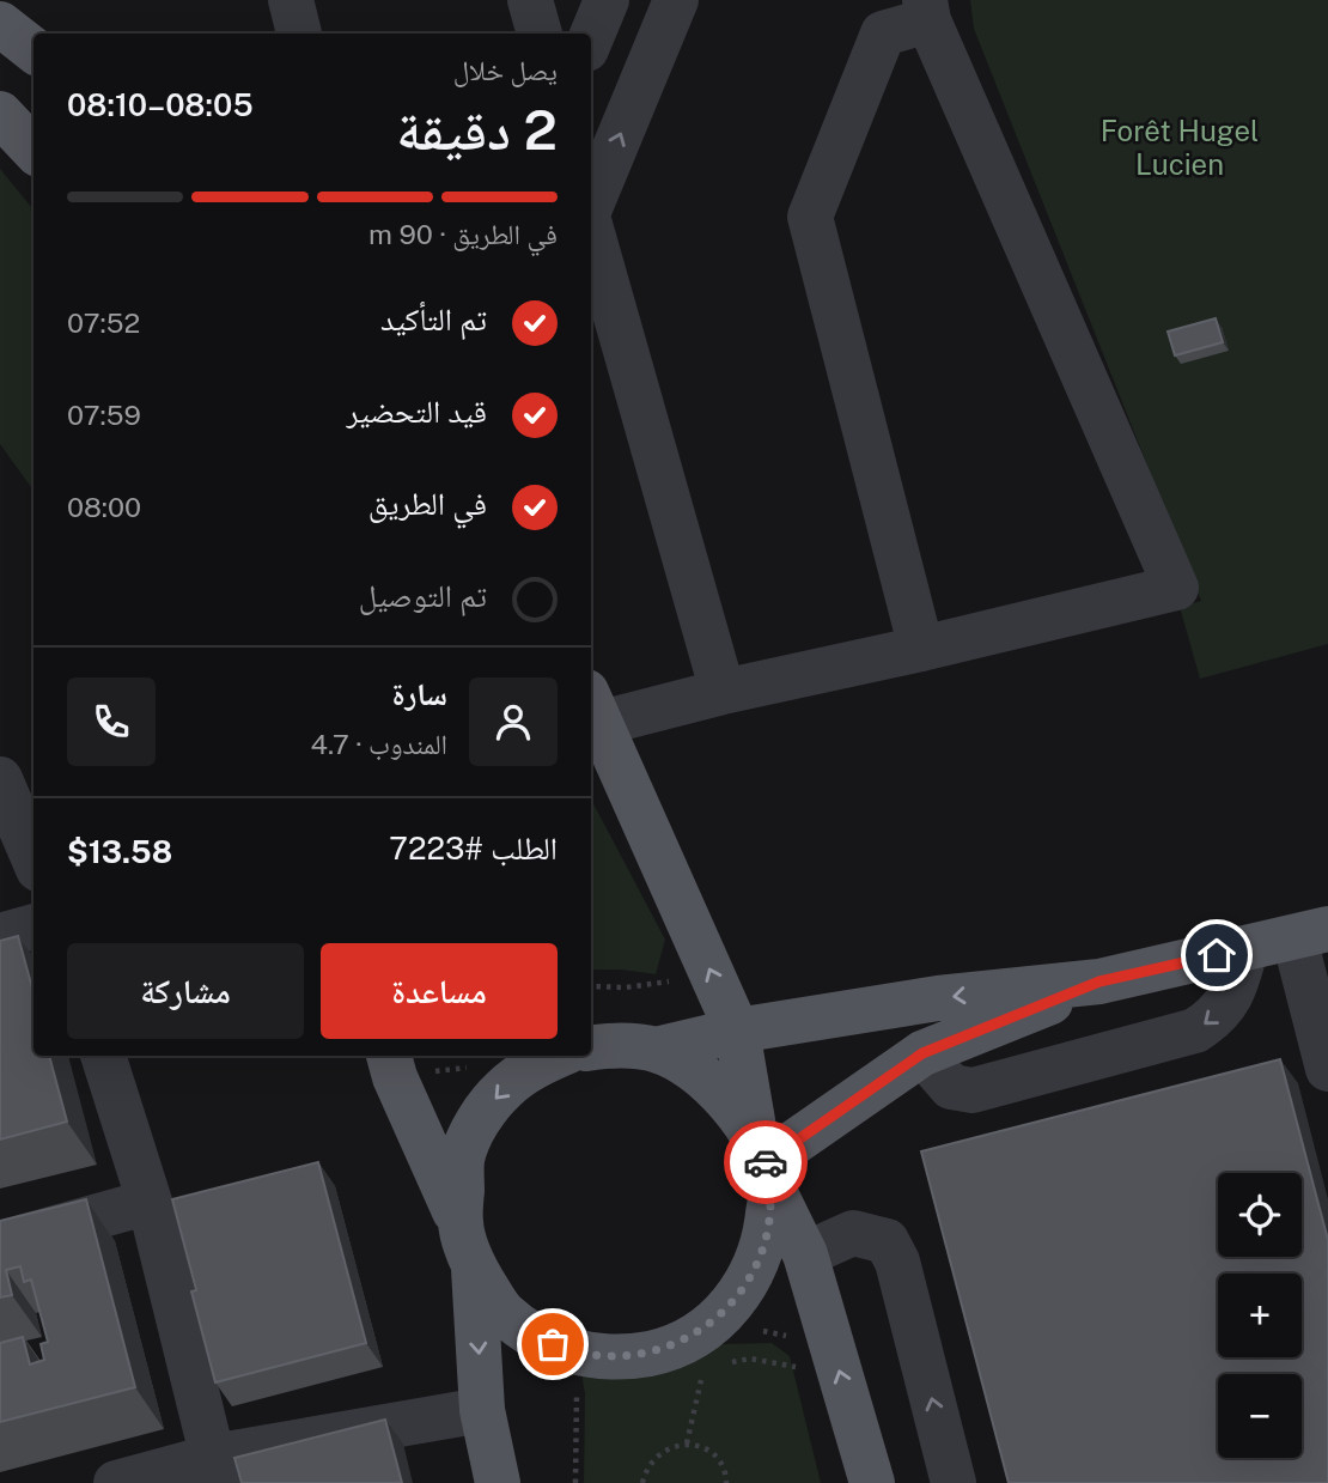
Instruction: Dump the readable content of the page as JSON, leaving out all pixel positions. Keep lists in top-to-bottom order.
{
  "parks": ["Forêt Hugel Lucien"],
  "page": {
    "heading": ["2 دقيقة", "يصل خلال", "08:05–08:10"],
    "panel": [
      "سارة",
      "المندوب · 4.7",
      "الطلب #7223",
      "$13.58"
    ],
    "bar": "في الطريق · 90 m",
    "list": [
      ["تم التأكيد", "07:52"],
      ["قيد التحضير", "07:59"],
      ["في الطريق", "08:00"],
      "تم التوصيل"
    ],
    "buttons": ["مساعدة", "مشاركة"],
    "map_buttons": ["+", "−"]
  }
}
